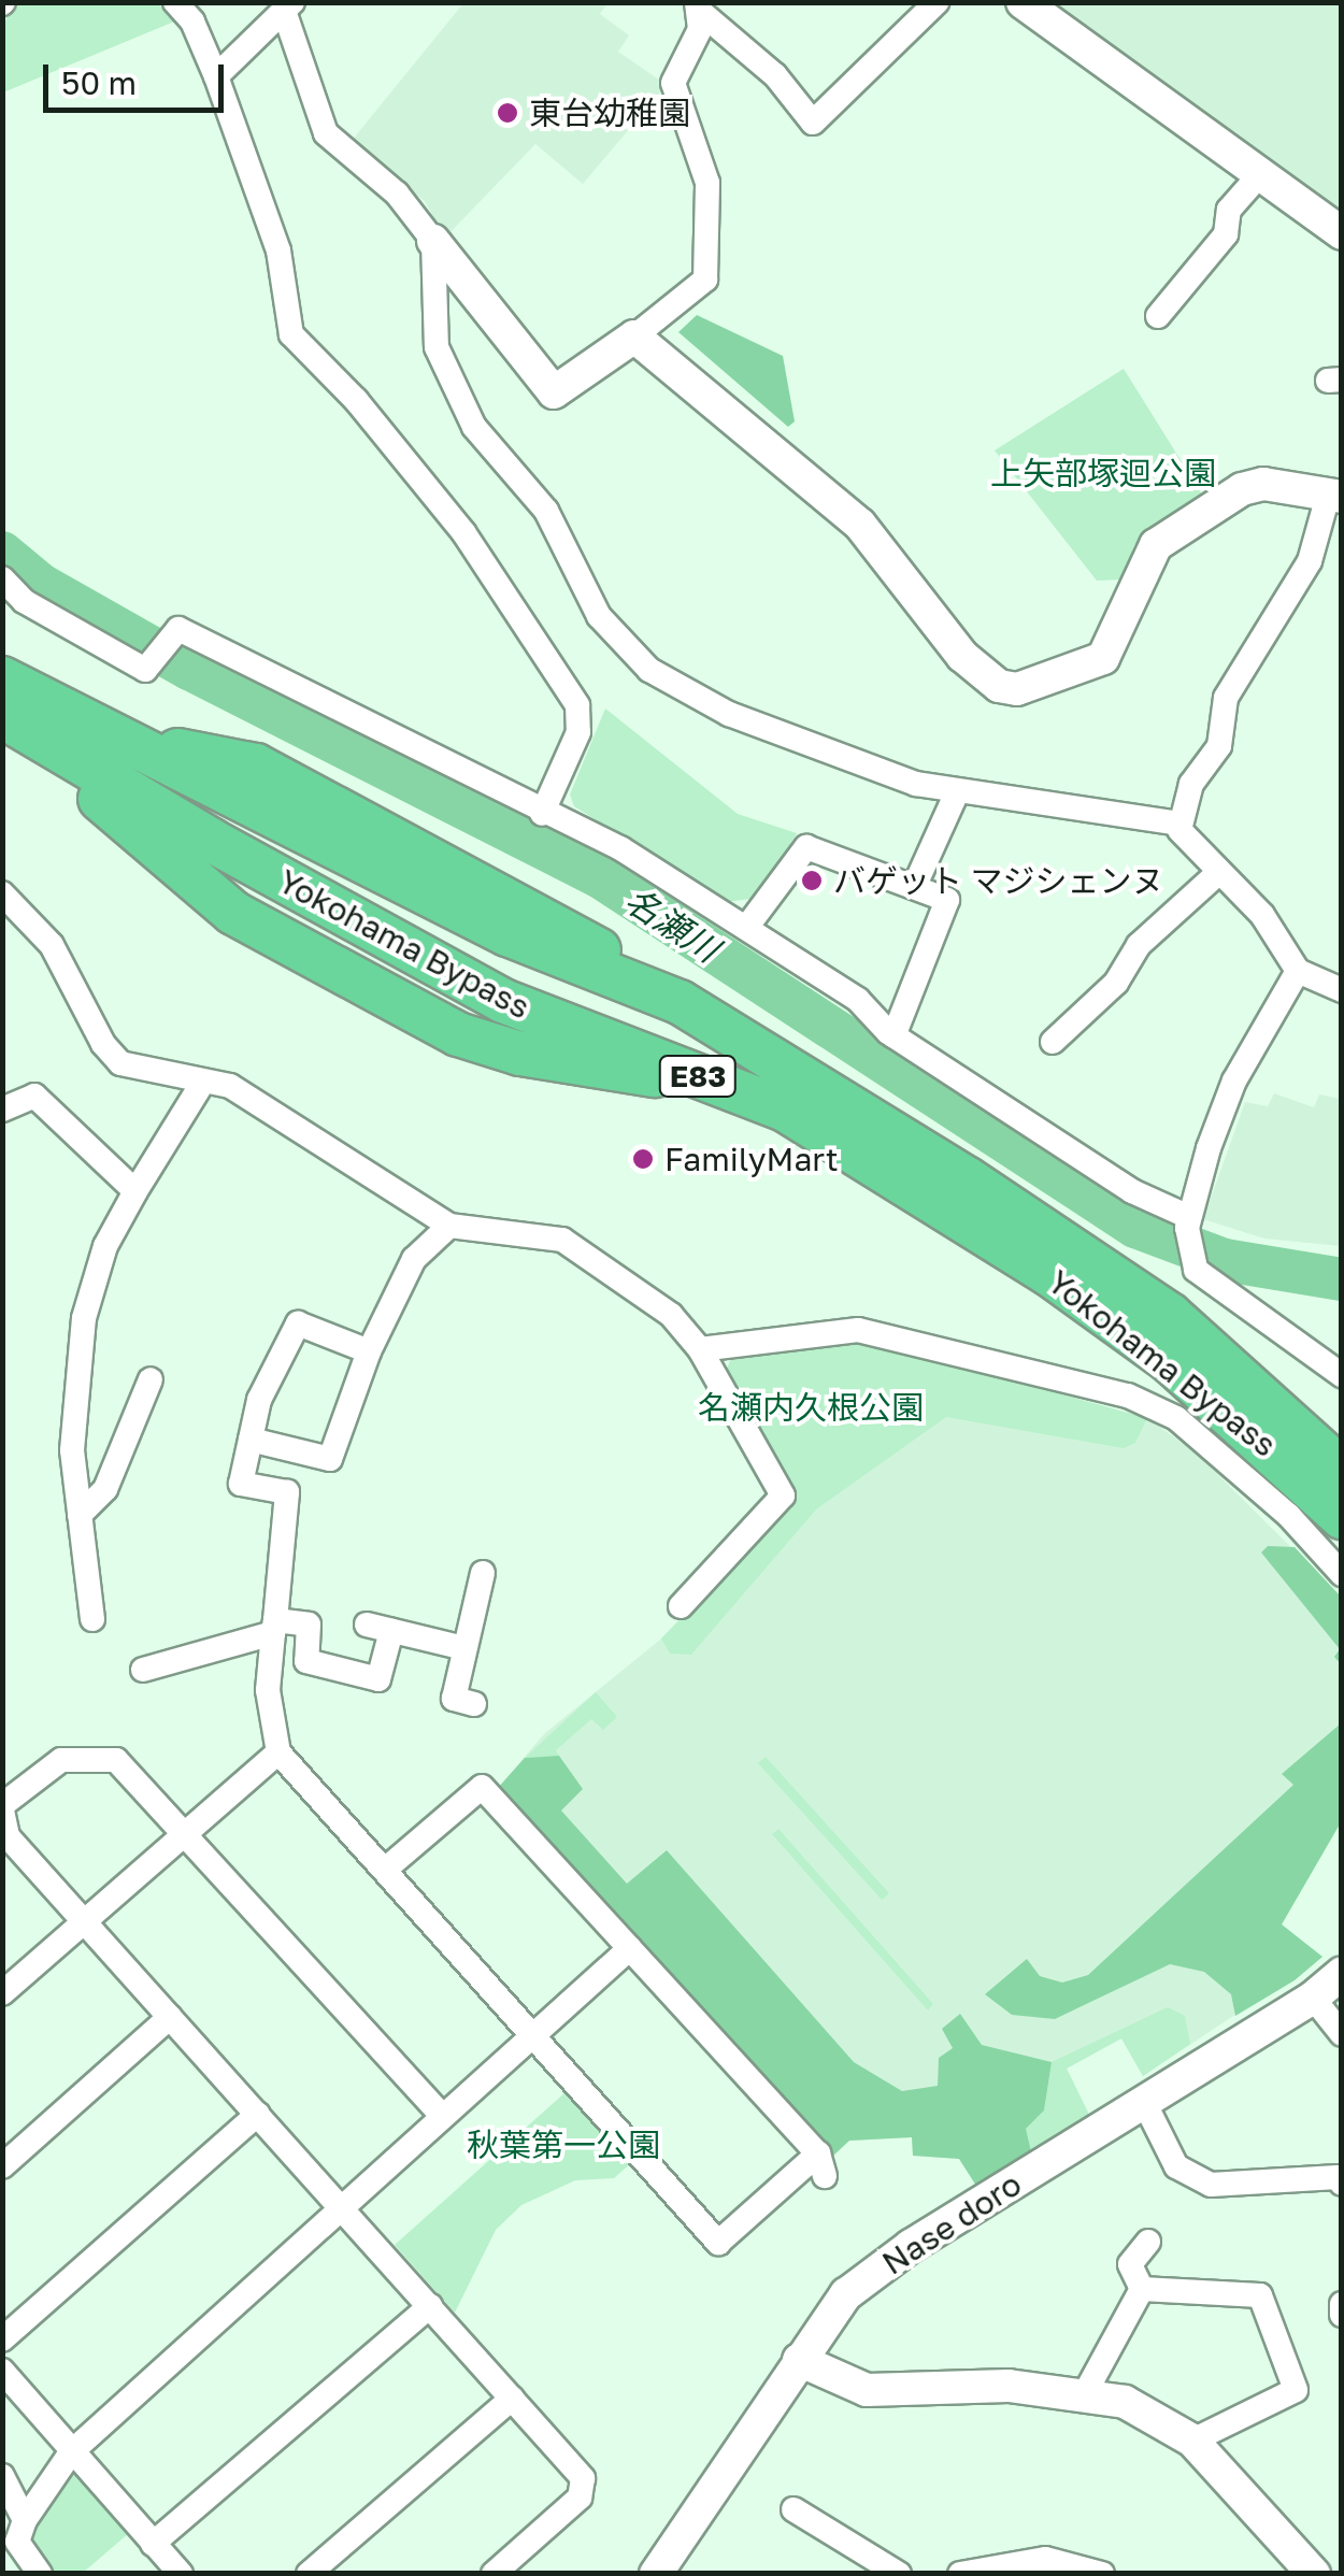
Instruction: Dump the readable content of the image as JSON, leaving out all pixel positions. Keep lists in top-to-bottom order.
{
  "streets": {
    "highway": ["Yokohama Bypass", "E83"],
    "street": ["Nase doro"]
  },
  "water": ["名瀬川"],
  "parks": ["上矢部塚迴公園", "名瀬内久根公園", "秋葉第一公園"],
  "places": ["東台幼稚園", "バゲット マジシェンヌ", "FamilyMart"],
  "scale_bar": "50 m"
}
